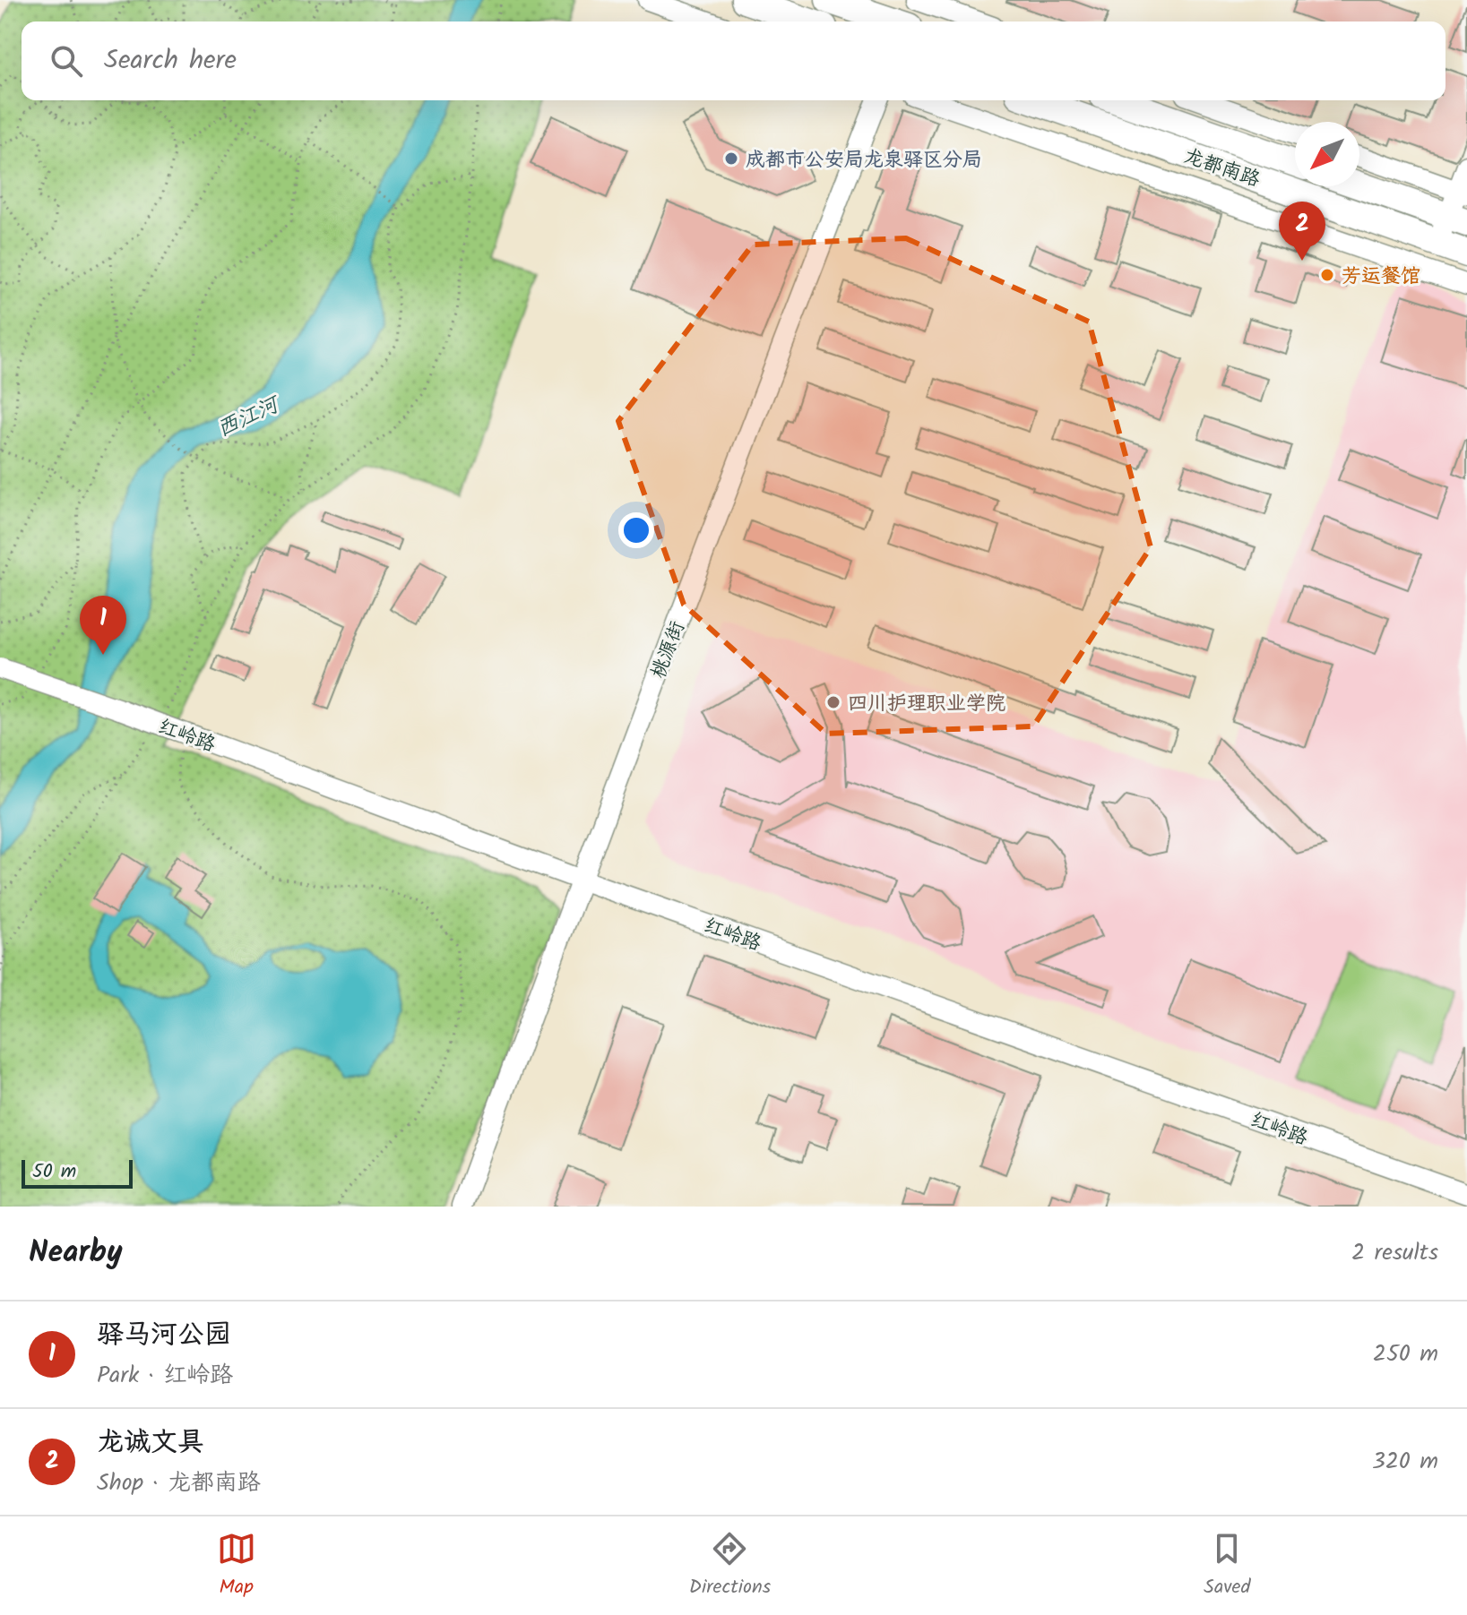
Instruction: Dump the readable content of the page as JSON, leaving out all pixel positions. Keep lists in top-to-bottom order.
{
  "streets": {
    "main road": ["龙都南路"],
    "street": ["桃源街", "红岭路"]
  },
  "crossings": [
    ["桃源街", "红岭路"]
  ],
  "water": ["西江河"],
  "places": ["成都市公安局龙泉驿区分局", "芳运餐馆", "四川护理职业学院"],
  "scale_bar": "50 m",
  "north": "bottom left",
  "page": {
    "search": "Search here",
    "pins": ["2", "1"],
    "scale": "50 m",
    "heading": ["Nearby", "2 results"],
    "list": [
      {
        "mark": "1",
        "name": "驿马河公园",
        "note": "Park · 红岭路",
        "value": "250 m"
      },
      {
        "mark": "2",
        "name": "龙诚文具",
        "note": "Shop · 龙都南路",
        "value": "320 m"
      }
    ],
    "nav": ["Map", "Directions", "Saved"]
  }
}
